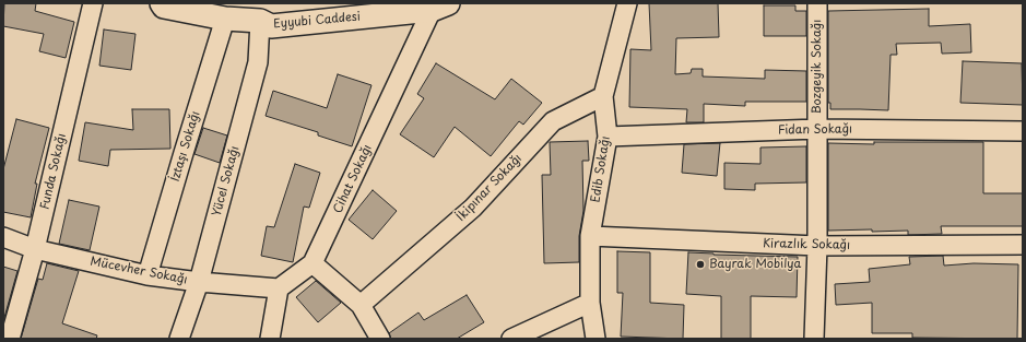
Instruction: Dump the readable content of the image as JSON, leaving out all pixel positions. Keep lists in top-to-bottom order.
{
  "streets": {
    "street": [
      "Eyyubi Caddesi",
      "Bozgeyik Sokağı",
      "Fidan Sokağı",
      "İztaşı Sokağı",
      "Edib Sokağı",
      "Funda Sokağı",
      "Cihat Sokağı",
      "Yücel Sokağı",
      "İkipınar Sokağı",
      "Kirazlık Sokağı",
      "Mücevher Sokağı"
    ]
  },
  "crossings": [
    ["Eyyubi Caddesi", "İztaşı Sokağı"],
    ["Eyyubi Caddesi", "Cihat Sokağı"],
    ["Eyyubi Caddesi", "Yücel Sokağı"],
    ["Bozgeyik Sokağı", "Fidan Sokağı"],
    ["Bozgeyik Sokağı", "Kirazlık Sokağı"],
    ["Fidan Sokağı", "Edib Sokağı"],
    ["İztaşı Sokağı", "Mücevher Sokağı"],
    ["Edib Sokağı", "İkipınar Sokağı"],
    ["Edib Sokağı", "Kirazlık Sokağı"],
    ["Funda Sokağı", "Mücevher Sokağı"],
    ["Cihat Sokağı", "Mücevher Sokağı"],
    ["Yücel Sokağı", "Mücevher Sokağı"]
  ],
  "places": ["Bayrak Mobilya"]
}
